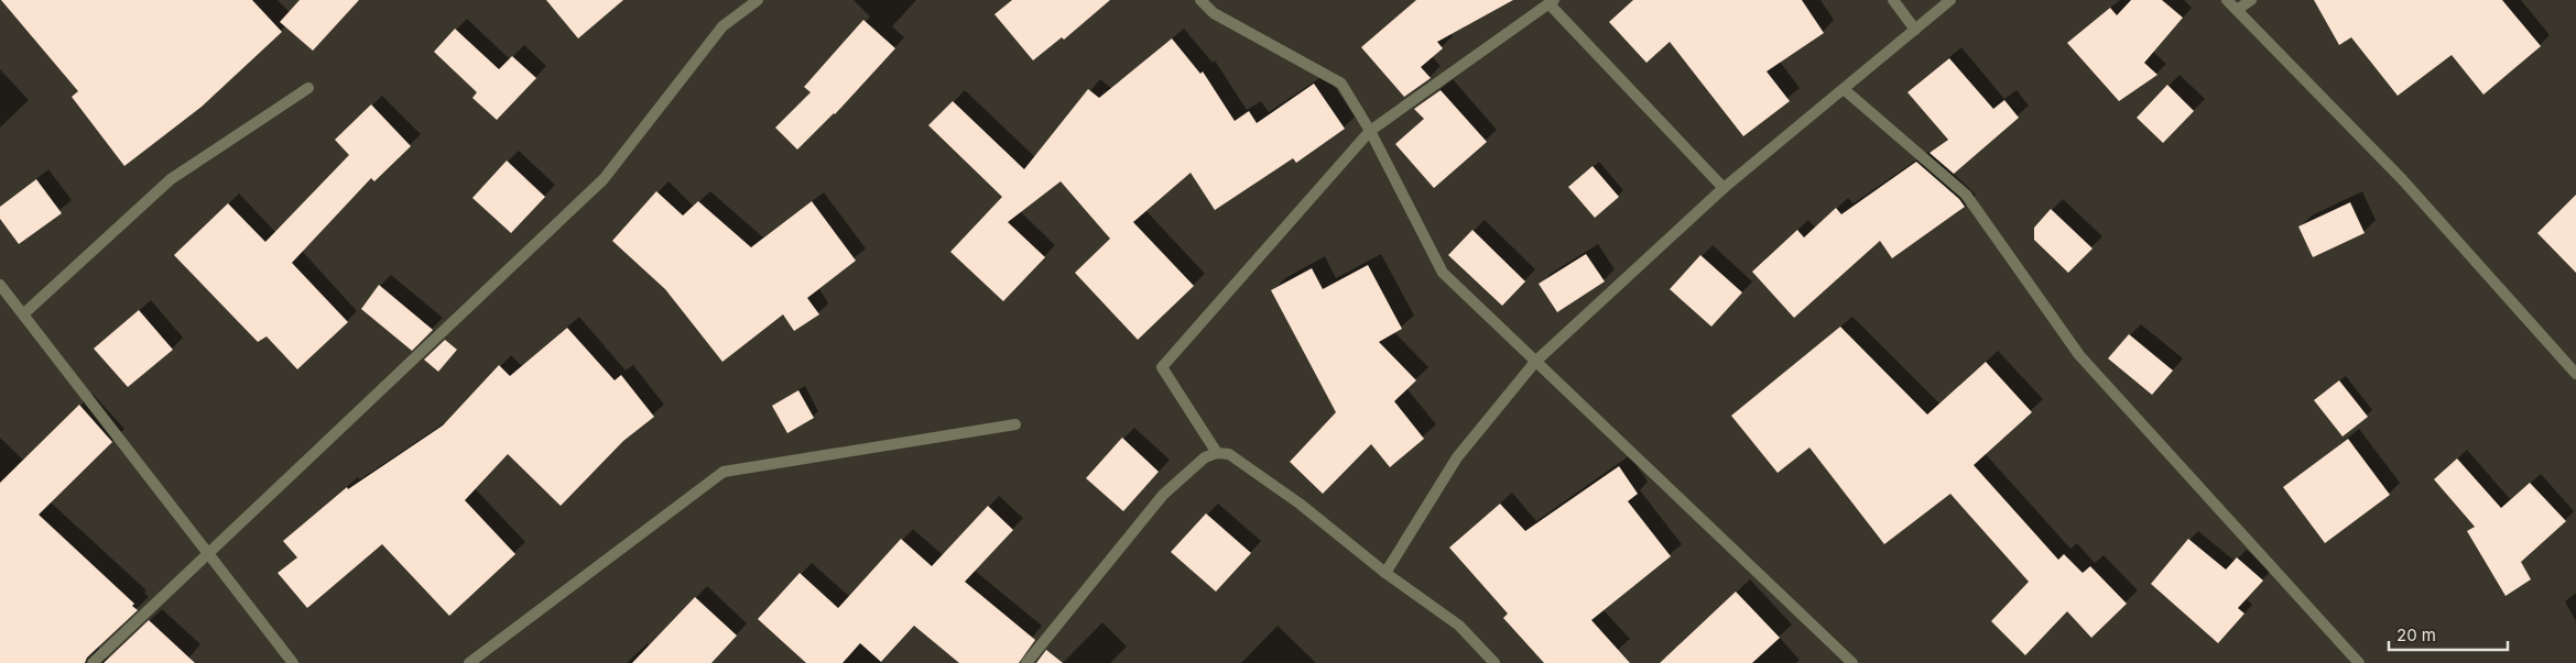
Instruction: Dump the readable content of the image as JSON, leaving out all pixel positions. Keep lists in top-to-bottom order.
{
  "scale_bar": "20 m"
}
